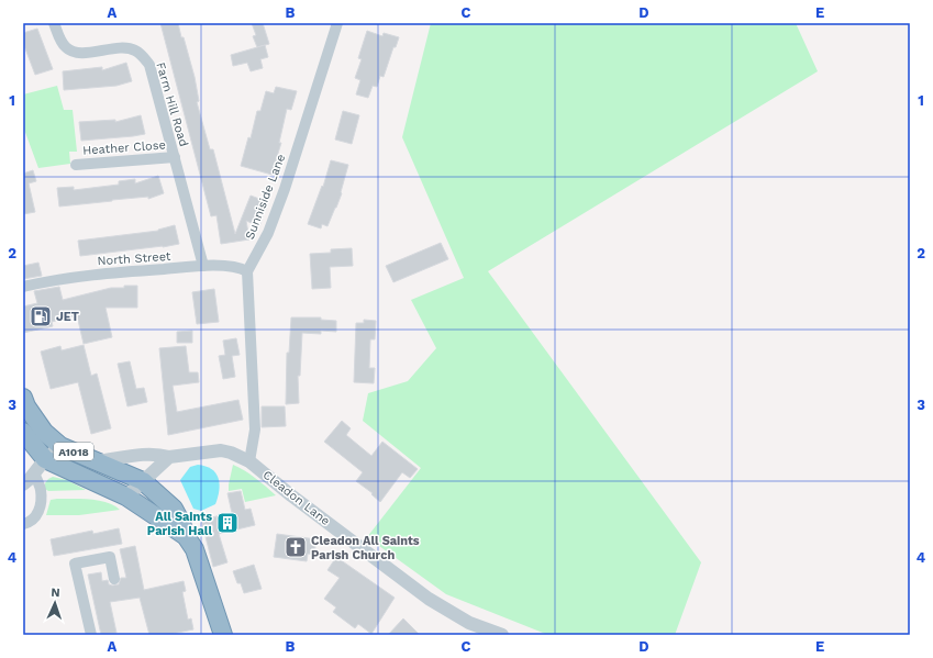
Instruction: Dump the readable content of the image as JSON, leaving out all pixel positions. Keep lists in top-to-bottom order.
{
  "streets": {
    "highway": ["A1018"],
    "street": [
      "Farm Hill Road",
      "Heather Close",
      "Sunniside Lane",
      "North Street",
      "Cleadon Lane"
    ]
  },
  "crossings": [
    ["Farm Hill Road", "Heather Close"],
    ["Farm Hill Road", "North Street"],
    ["Sunniside Lane", "North Street"],
    ["A1018", "Cleadon Lane"]
  ],
  "places": {
    "fuel station": ["JET"],
    "building": ["All Saints Parish Hall"],
    "church": ["Cleadon All Saints Parish Church"]
  },
  "north": "top",
  "grid": {
    "columns": [
      "A",
      "B",
      "C",
      "D",
      "E"
    ],
    "rows": [
      "1",
      "2",
      "3",
      "4"
    ]
  }
}
